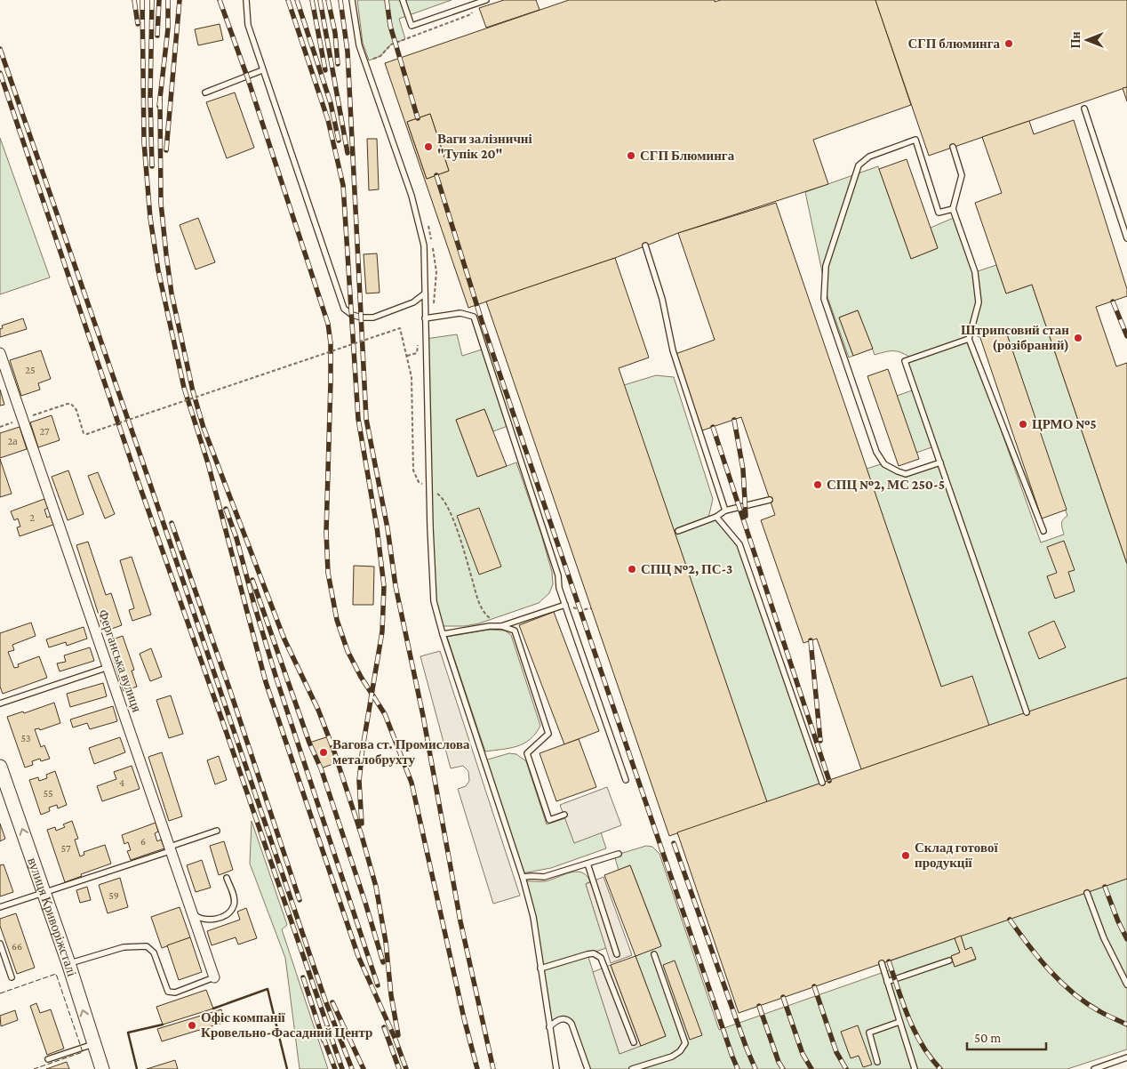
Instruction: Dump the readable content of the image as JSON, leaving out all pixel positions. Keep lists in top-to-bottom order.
{
  "streets": {
    "main road": ["вулиця Криворіжсталі"],
    "street": ["Ферганська вулиця"]
  },
  "one_way": ["вулиця Криворіжсталі"],
  "places": [
    "СГП блюминга",
    "Ваги залізничні \"Тупік 20\"",
    "СГП Блюминга",
    "Штрипсовий стан (розібраний)",
    "ЦРМО №5",
    "СПЦ №2, МС 250-5",
    "СПЦ №2, ПС-3",
    "Вагова ст. Промислова металобрухту",
    "Склад готової продукції",
    "Офіс компанії Кровельно-Фасадний Центр"
  ],
  "house_numbers": [
    "25",
    "27",
    "2а",
    "2",
    "53",
    "4",
    "55",
    "6",
    "57",
    "59",
    "66"
  ],
  "scale_bar": "50 m",
  "north": "left"
}
